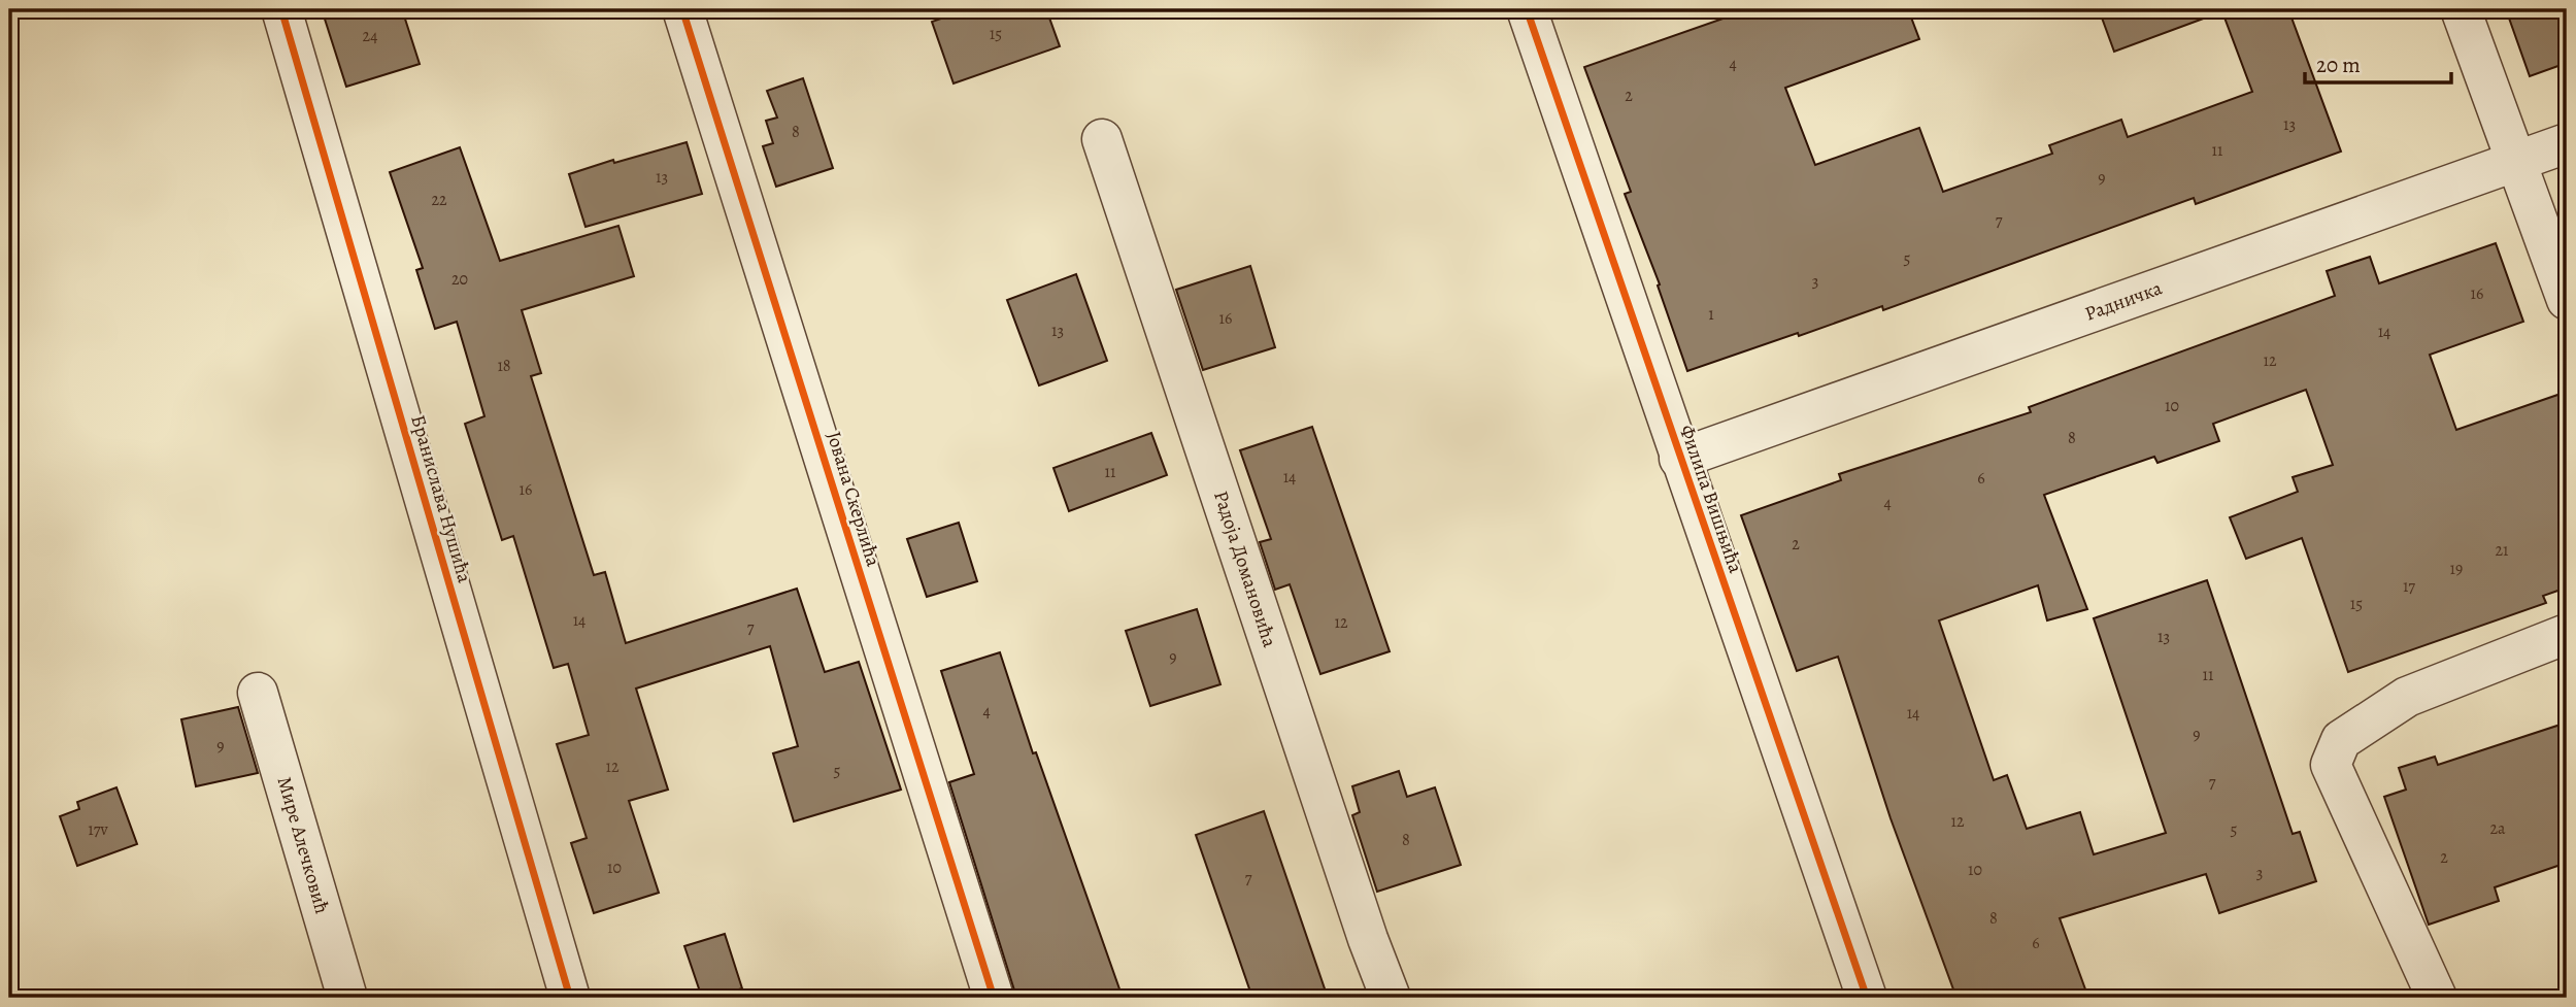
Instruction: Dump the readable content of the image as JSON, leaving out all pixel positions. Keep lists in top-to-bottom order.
{
  "streets": {
    "street": [
      "Радничка",
      "Бранислава Нушића",
      "Јована Скерлића",
      "Филипа Вишњића",
      "Радоја Домановића",
      "Мире Алечковић"
    ]
  },
  "crossings": [
    ["Радничка", "Филипа Вишњића"]
  ],
  "house_numbers": [
    "15",
    "24",
    "4",
    "2",
    "13",
    "8",
    "11",
    "13",
    "9",
    "22",
    "7",
    "5",
    "20",
    "3",
    "16",
    "1",
    "16",
    "13",
    "14",
    "12",
    "18",
    "10",
    "8",
    "11",
    "14",
    "6",
    "16",
    "4",
    "2",
    "21",
    "19",
    "17",
    "15",
    "14",
    "12",
    "7",
    "13",
    "9",
    "11",
    "4",
    "14",
    "9",
    "9",
    "12",
    "5",
    "7",
    "12",
    "2a",
    "17v",
    "5",
    "8",
    "2",
    "10",
    "10",
    "3",
    "7",
    "8",
    "6"
  ],
  "scale_bar": "20 m"
}
